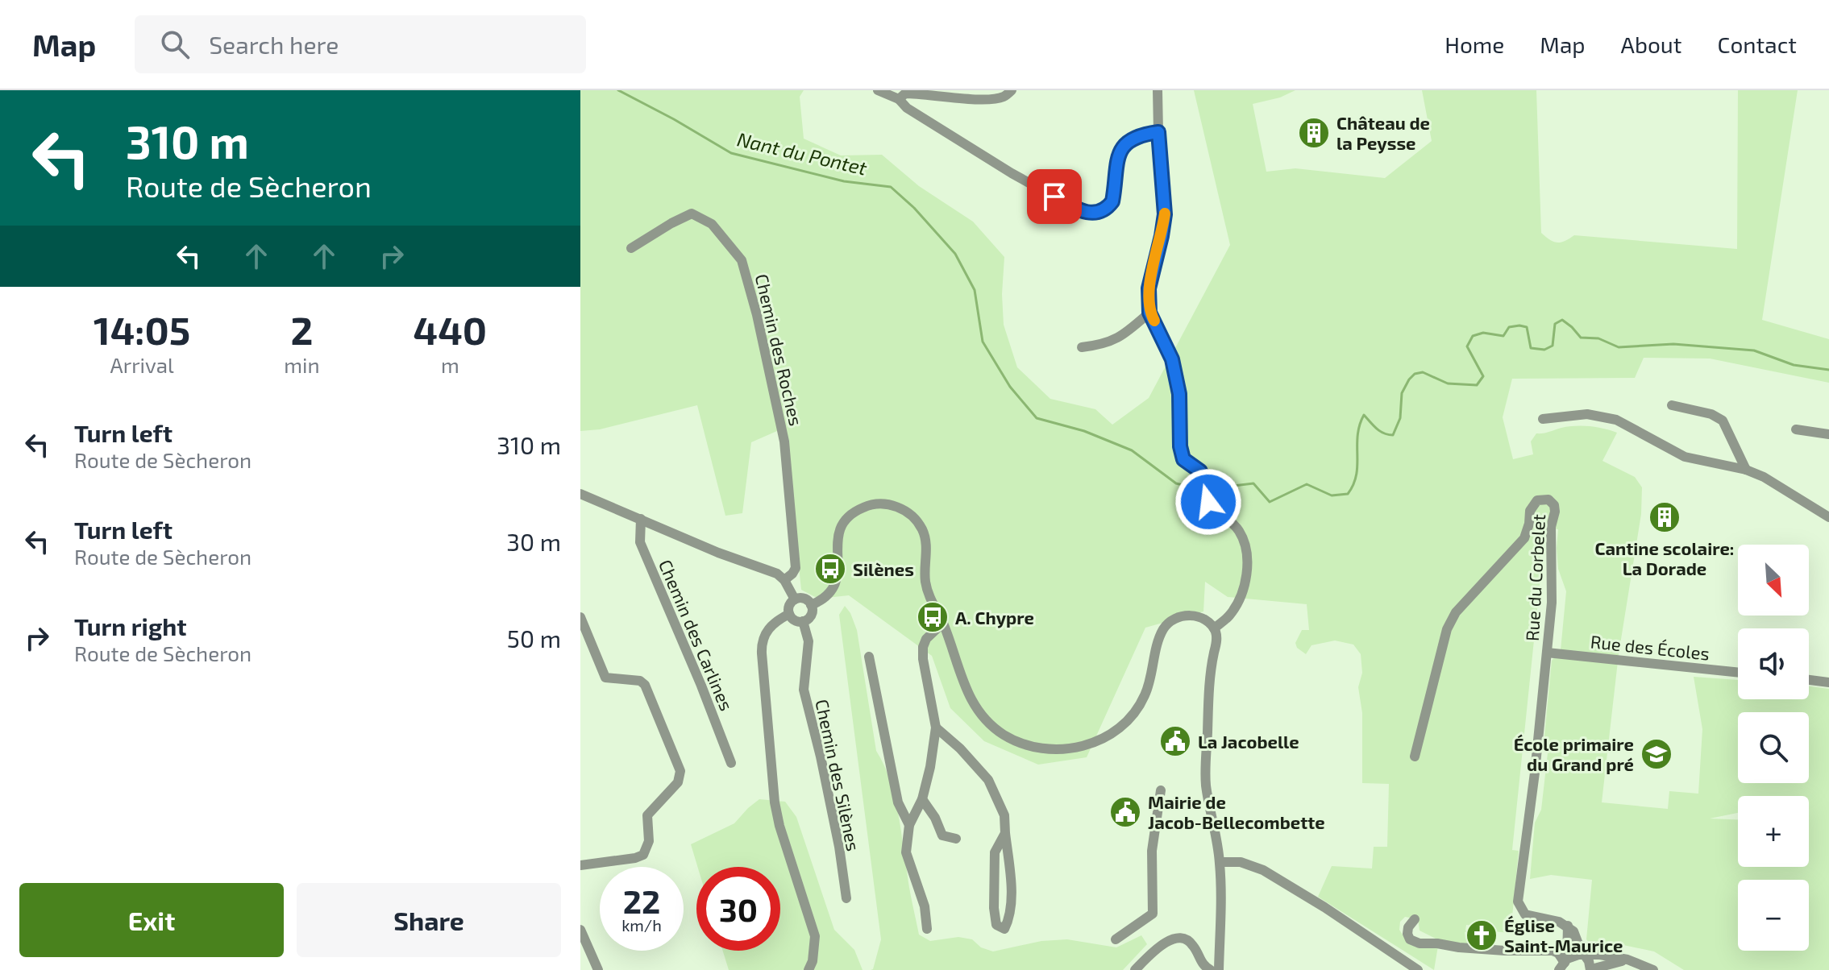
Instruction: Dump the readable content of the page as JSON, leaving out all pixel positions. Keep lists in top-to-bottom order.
{
  "streets": {
    "street": [
      "Chemin des Roches",
      "Rue du Corbelet",
      "Chemin des Carlines",
      "Rue des Écoles",
      "Chemin des Silènes"
    ]
  },
  "crossings": [
    ["Rue du Corbelet", "Rue des Écoles"]
  ],
  "water": ["Nant du Pontet"],
  "places": {
    "building": ["Château de la Peysse", "Cantine scolaire: La Dorade"],
    "bus stop": ["Silènes", "A. Chypre"],
    "public building": ["La Jacobelle", "Mairie de Jacob-Bellecombette"],
    "school or university": ["École primaire du Grand pré"],
    "church": ["Église Saint-Maurice"]
  },
  "north": "bottom right",
  "page": {
    "header": "Map",
    "search": "Search here",
    "nav": [
      "Home",
      "Map",
      "About",
      "Contact"
    ],
    "turn": ["310 m", "Route de Sècheron"],
    "eta": [
      "14:05",
      "Arrival",
      "2",
      "min",
      "440",
      "m"
    ],
    "list": [
      {
        "name": "Turn left",
        "note": "Route de Sècheron",
        "value": "310 m"
      },
      {
        "name": "Turn left",
        "note": "Route de Sècheron",
        "value": "30 m"
      },
      {
        "name": "Turn right",
        "note": "Route de Sècheron",
        "value": "50 m"
      }
    ],
    "map_buttons": ["+", "−"],
    "speed": "22 km/h",
    "limit": "30",
    "buttons": ["Exit", "Share"]
  }
}
